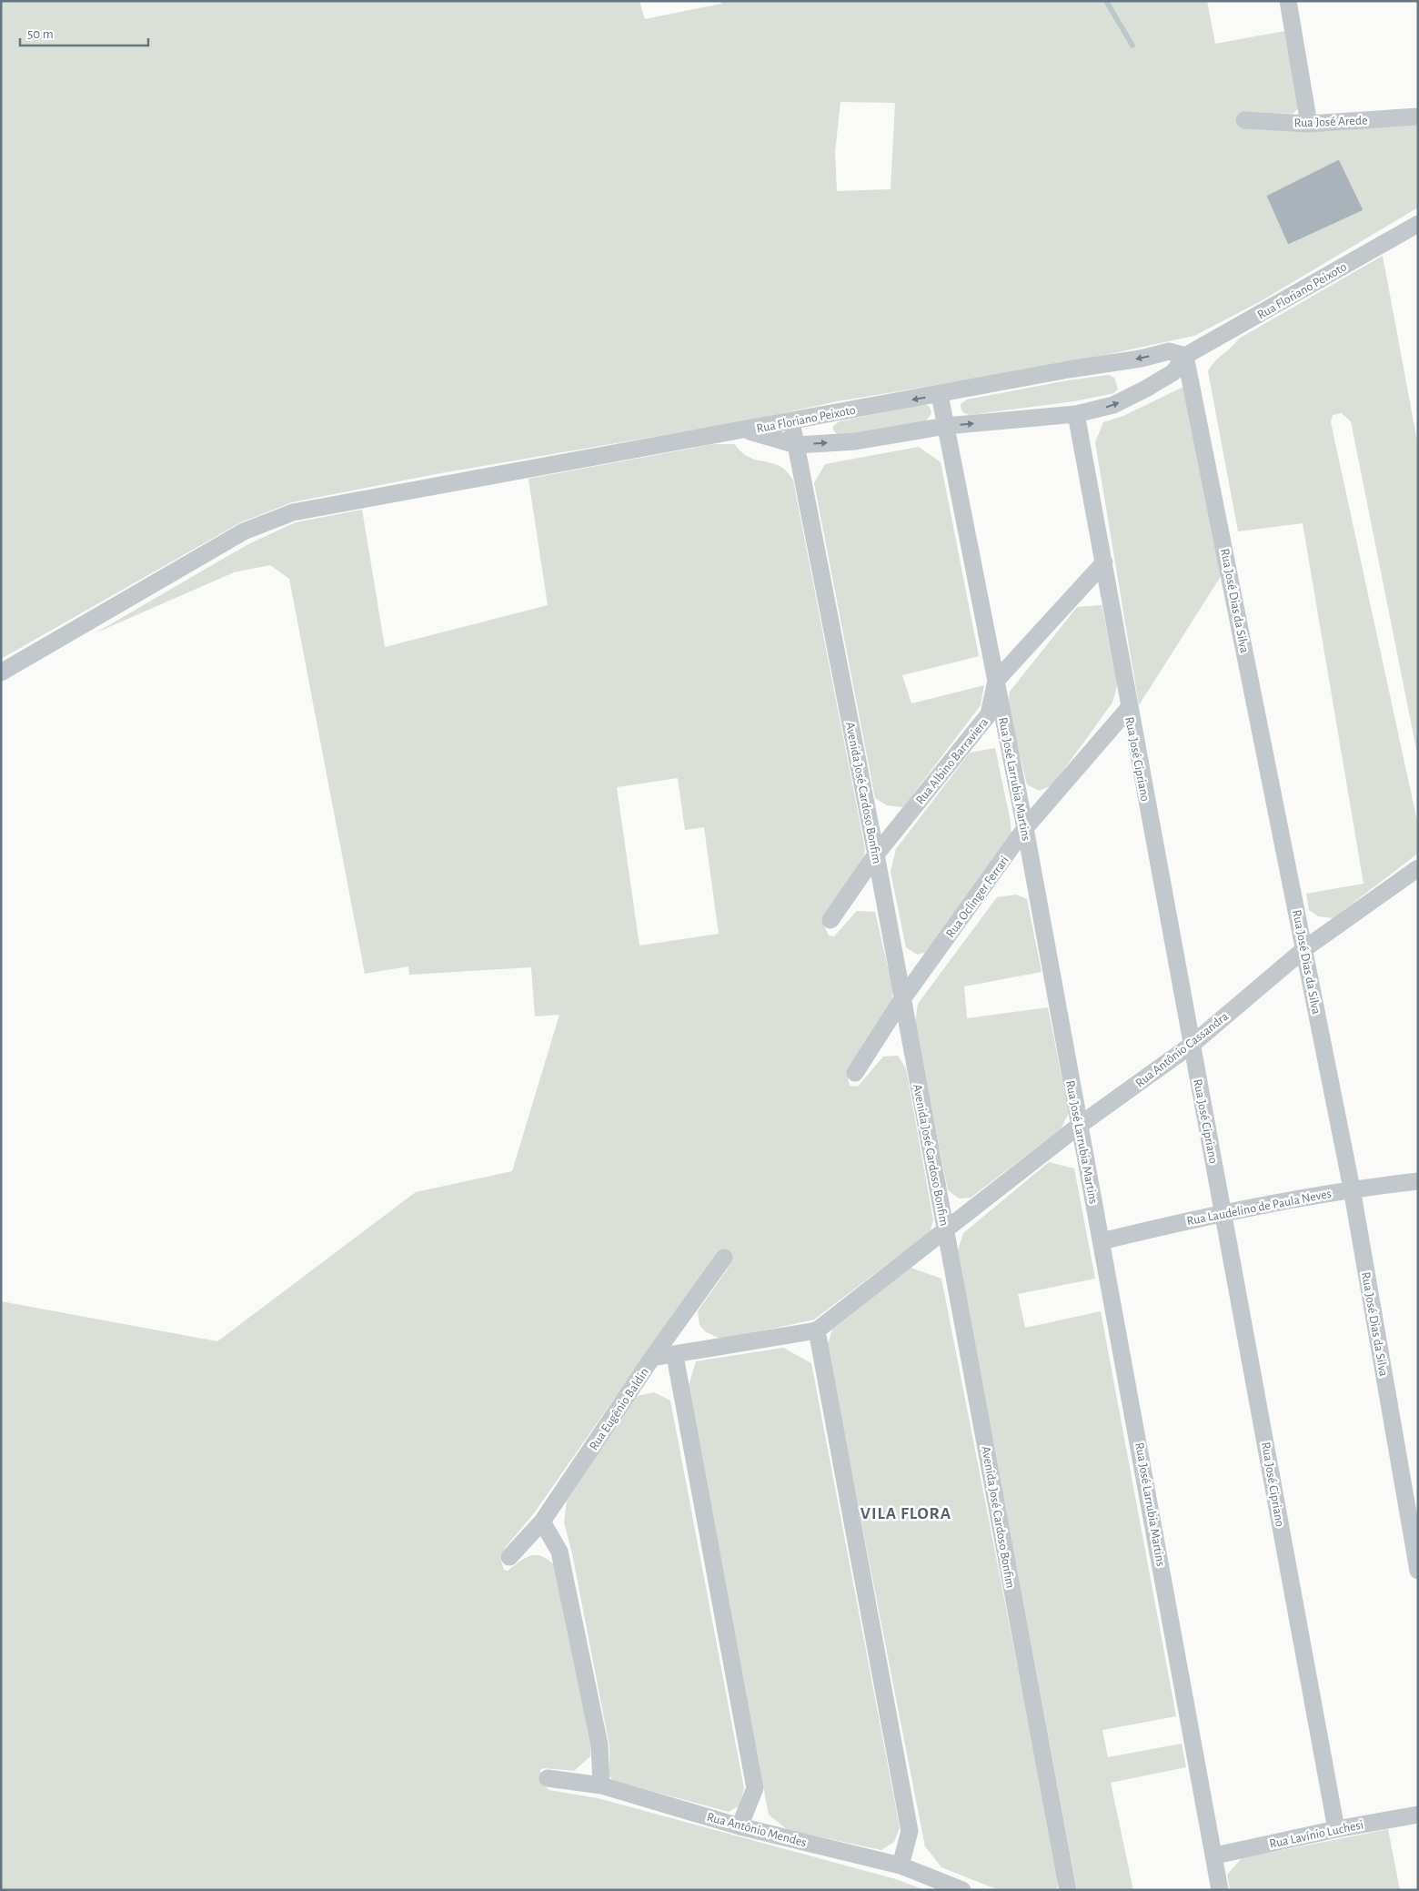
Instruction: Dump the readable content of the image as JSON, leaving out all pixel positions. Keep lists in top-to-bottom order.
{
  "streets": {
    "street": [
      "Rua José Arede",
      "Rua Floriano Peixoto",
      "Rua José Dias da Silva",
      "Rua José Cipriano",
      "Rua Albino Barraviera",
      "Rua José Larrubia Martins",
      "Avenida José Cardoso Bonfim",
      "Rua Oclinger Ferrari",
      "Rua Antônio Cassandra",
      "Rua Laudelino de Paula Neves",
      "Rua Eugênio Baldin",
      "Rua Antônio Mendes",
      "Rua Lavínio Luchesi"
    ]
  },
  "crossings": [
    ["Rua Floriano Peixoto", "Rua José Dias da Silva"],
    ["Rua Floriano Peixoto", "Rua José Cipriano"],
    ["Rua Floriano Peixoto", "Rua José Larrubia Martins"],
    ["Rua Floriano Peixoto", "Avenida José Cardoso Bonfim"],
    ["Rua José Dias da Silva", "Rua Antônio Cassandra"],
    ["Rua José Dias da Silva", "Rua Laudelino de Paula Neves"],
    ["Rua José Cipriano", "Rua Oclinger Ferrari"],
    ["Rua José Cipriano", "Rua Antônio Cassandra"],
    ["Rua José Cipriano", "Rua Laudelino de Paula Neves"],
    ["Rua José Cipriano", "Rua Lavínio Luchesi"],
    ["Rua Albino Barraviera", "Rua José Larrubia Martins"],
    ["Rua Albino Barraviera", "Avenida José Cardoso Bonfim"],
    ["Rua José Larrubia Martins", "Rua Oclinger Ferrari"],
    ["Rua José Larrubia Martins", "Rua Antônio Cassandra"],
    ["Rua José Larrubia Martins", "Rua Laudelino de Paula Neves"],
    ["Rua José Larrubia Martins", "Rua Lavínio Luchesi"],
    ["Avenida José Cardoso Bonfim", "Rua Oclinger Ferrari"],
    ["Avenida José Cardoso Bonfim", "Rua Antônio Cassandra"]
  ],
  "districts": ["VILA FLORA"],
  "scale_bar": "50 m"
}
